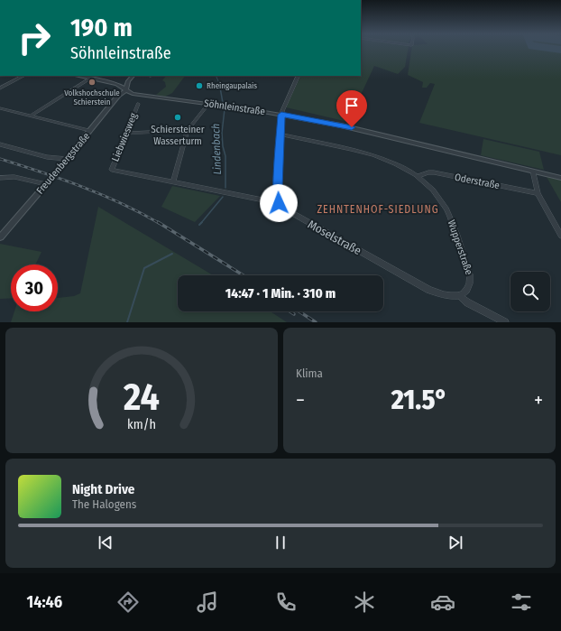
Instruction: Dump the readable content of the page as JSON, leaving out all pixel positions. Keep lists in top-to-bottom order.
{
  "streets": {
    "street": [
      "Söhnleinstraße",
      "Liebwiesweg",
      "Freudenbergstraße",
      "Oderstraße",
      "Moselstraße",
      "Wupperstraße"
    ]
  },
  "crossings": [
    ["Söhnleinstraße", "Freudenbergstraße"],
    ["Liebwiesweg", "Moselstraße"],
    ["Oderstraße", "Wupperstraße"],
    ["Moselstraße", "Wupperstraße"]
  ],
  "districts": ["ZEHNTENHOF-SIEDLUNG"],
  "water": ["Lindenbach"],
  "places": ["Volkshochschule Schierstein", "Rheingaupalais", "Schiersteiner Wasserturm"],
  "page": {
    "turn": ["190 m", "Söhnleinstraße"],
    "limit": "30",
    "trip": "14:47 · 1 Min. · 310 m",
    "tile": "Klima",
    "heat": ["−", "21.5°", "+"],
    "song": ["Night Drive", "The Halogens"],
    "tabs": "14:46",
    "gauge": ["24", "km/h"]
  }
}
